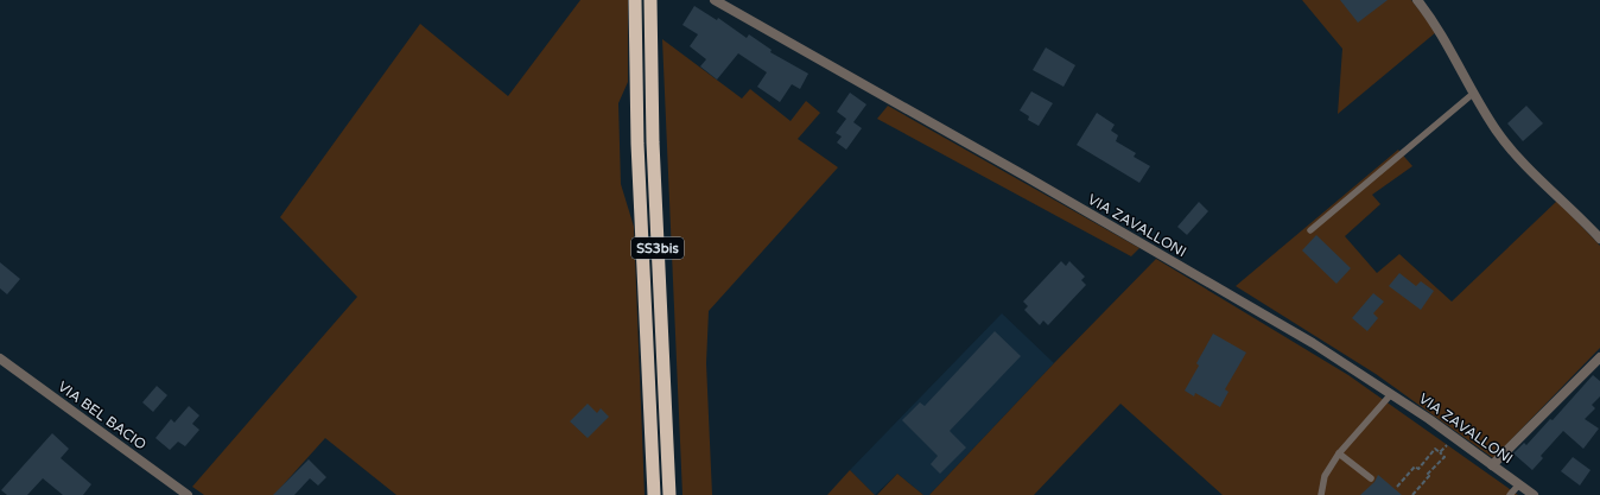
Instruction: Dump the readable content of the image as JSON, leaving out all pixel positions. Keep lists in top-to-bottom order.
{
  "streets": {
    "highway": ["SS3bis"],
    "street": ["VIA ZAVALLONI", "VIA BEL BACIO"]
  }
}
